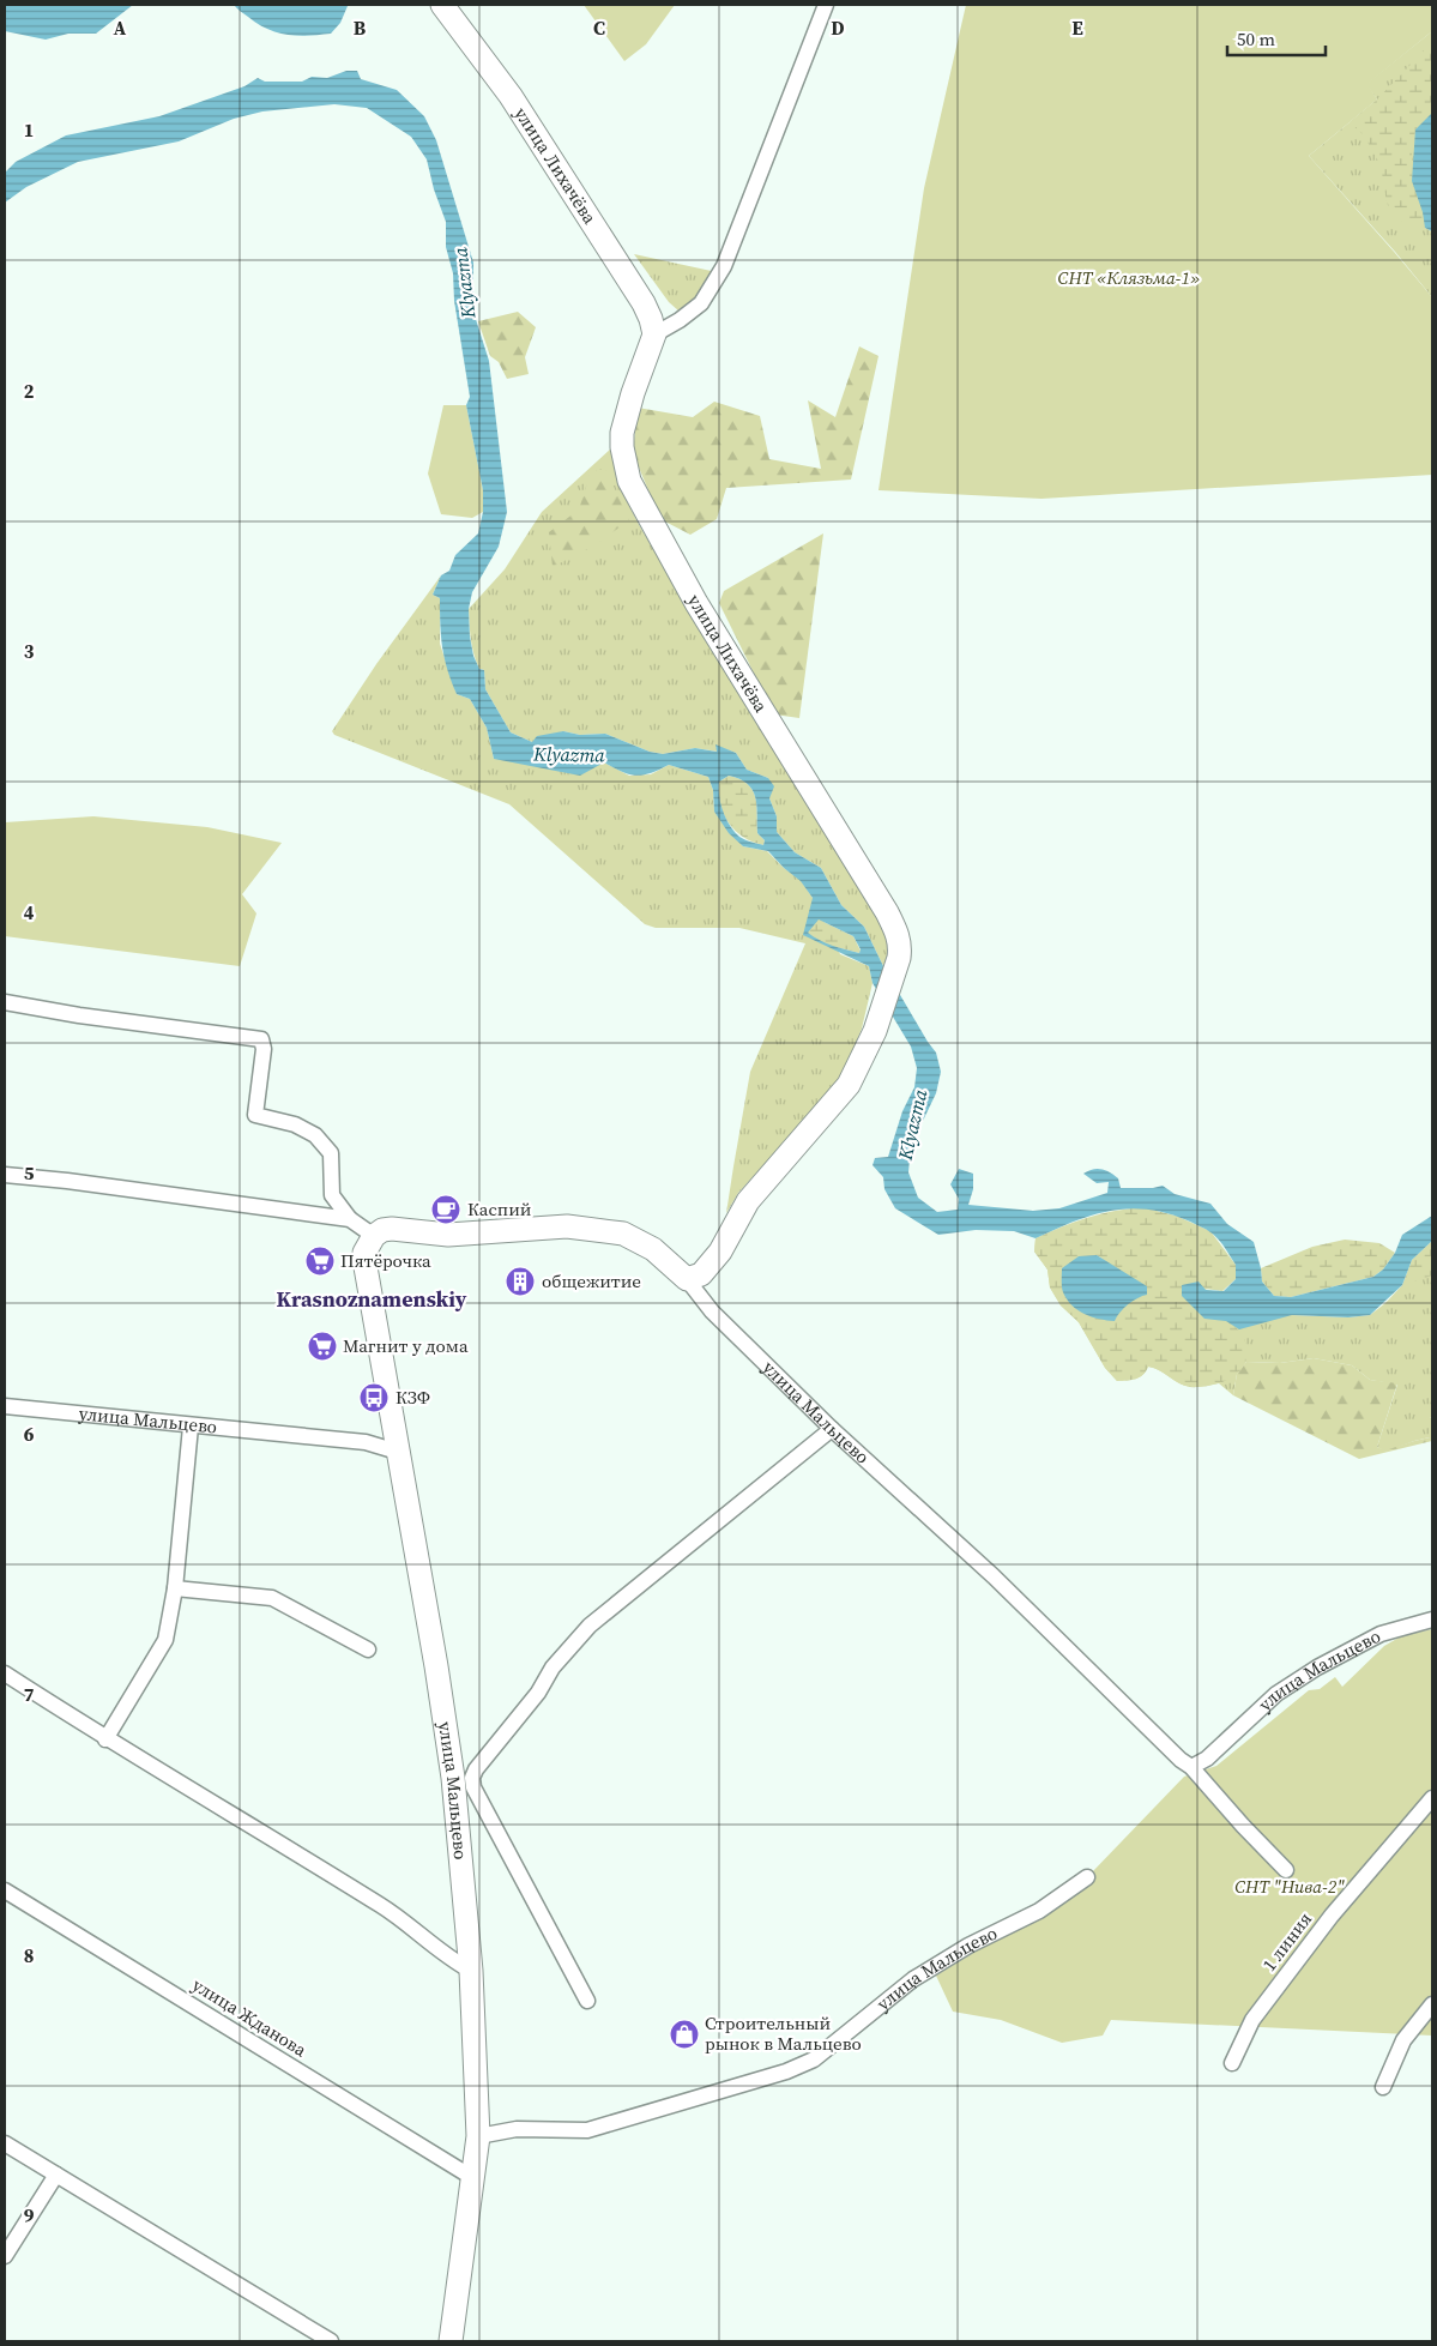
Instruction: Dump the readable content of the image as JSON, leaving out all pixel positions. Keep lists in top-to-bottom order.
{
  "streets": {
    "street": [
      "улица Лихачёва",
      "улица Мальцево",
      "1 линия",
      "улица Жданова"
    ]
  },
  "crossings": [
    ["улица Лихачёва", "улица Мальцево"],
    ["улица Мальцево", "улица Жданова"]
  ],
  "districts": ["Krasnoznamenskiy"],
  "water": ["Klyazma"],
  "parks": ["СНТ «Клязьма-1»", "СНТ \"Нива-2\""],
  "places": {
    "cafe": ["Каспий"],
    "supermarket": ["Пятёрочка", "Магнит у дома"],
    "building": ["общежитие"],
    "bus stop": ["КЗФ"],
    "shop": ["Строительный рынок в Мальцево"]
  },
  "scale_bar": "50 m",
  "grid": {
    "columns": [
      "A",
      "B",
      "C",
      "D",
      "E"
    ],
    "rows": [
      "1",
      "2",
      "3",
      "4",
      "5",
      "6",
      "7",
      "8",
      "9"
    ]
  }
}
